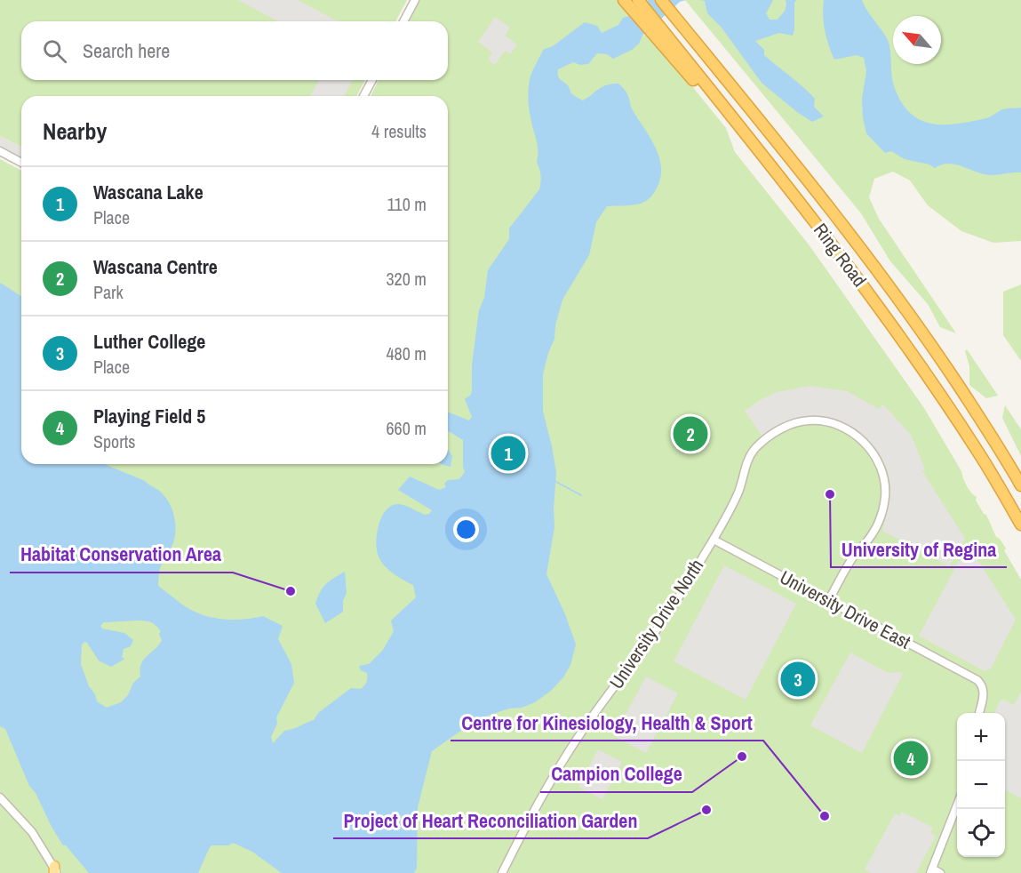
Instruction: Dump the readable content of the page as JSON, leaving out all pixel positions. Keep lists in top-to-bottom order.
{
  "streets": {
    "highway": ["Ring Road"],
    "street": ["University Drive East", "University Drive North"]
  },
  "crossings": [
    ["University Drive East", "University Drive North"]
  ],
  "places": [
    "University of Regina",
    "Habitat Conservation Area",
    "Campion College",
    "Project of Heart Reconciliation Garden",
    "Centre for Kinesiology, Health & Sport"
  ],
  "north": "top left",
  "page": {
    "search": "Search here",
    "heading": ["Nearby", "4 results"],
    "list": [
      {
        "mark": "1",
        "name": "Wascana Lake",
        "note": "Place",
        "value": "110 m"
      },
      {
        "mark": "2",
        "name": "Wascana Centre",
        "note": "Park",
        "value": "320 m"
      },
      {
        "mark": "3",
        "name": "Luther College",
        "note": "Place",
        "value": "480 m"
      },
      {
        "mark": "4",
        "name": "Playing Field 5",
        "note": "Sports",
        "value": "660 m"
      }
    ],
    "pins": [
      "2",
      "1",
      "3",
      "4"
    ],
    "map_buttons": ["+", "−"]
  }
}
